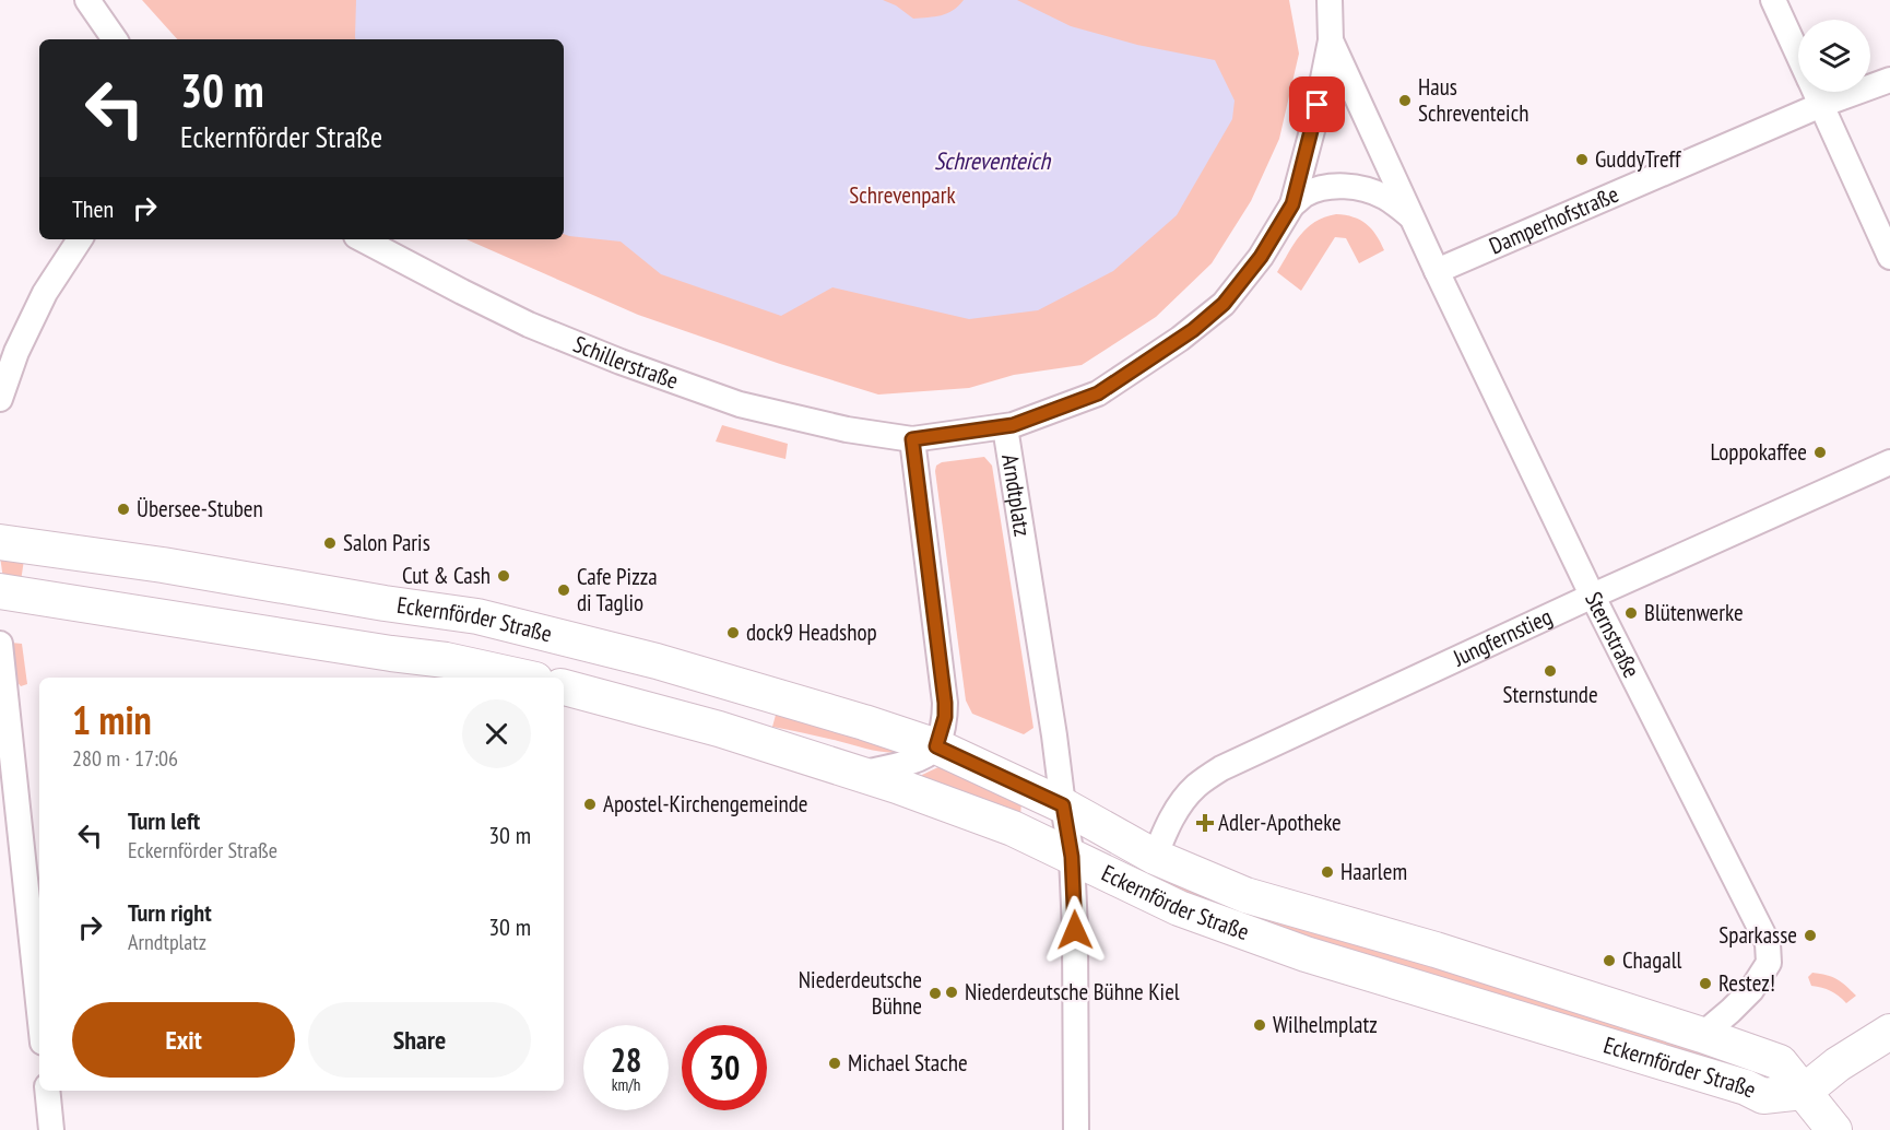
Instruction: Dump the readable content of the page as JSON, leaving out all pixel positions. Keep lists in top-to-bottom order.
{
  "streets": {
    "main road": ["Eckernförder Straße"],
    "street": [
      "Damperhofstraße",
      "Schillerstraße",
      "Arndtplatz",
      "Sternstraße",
      "Jungfernstieg"
    ]
  },
  "crossings": [
    ["Damperhofstraße", "Sternstraße"],
    ["Schillerstraße", "Arndtplatz"],
    ["Arndtplatz", "Eckernförder Straße"],
    ["Eckernförder Straße", "Sternstraße"],
    ["Eckernförder Straße", "Jungfernstieg"],
    ["Sternstraße", "Jungfernstieg"]
  ],
  "water": ["Schreventeich"],
  "parks": ["Schrevenpark"],
  "places": {
    "other": [
      "Haus Schreventeich",
      "GuddyTreff",
      "Loppokaffee",
      "Übersee-Stuben",
      "Salon Paris",
      "Cut & Cash",
      "Cafe Pizza di Taglio",
      "Blütenwerke",
      "dock9 Headshop",
      "Sternstunde",
      "Apostel-Kirchengemeinde",
      "Haarlem",
      "Sparkasse",
      "Chagall",
      "Restez!",
      "Niederdeutsche Bühne Kiel",
      "Niederdeutsche Bühne",
      "Wilhelmplatz",
      "Michael Stache"
    ],
    "health": ["Adler-Apotheke"]
  },
  "page": {
    "turn": ["30 m", "Eckernförder Straße"],
    "then": "Then",
    "heading": ["1 min", "280 m · 17:06"],
    "list": [
      {
        "name": "Turn left",
        "note": "Eckernförder Straße",
        "value": "30 m"
      },
      {
        "name": "Turn right",
        "note": "Arndtplatz",
        "value": "30 m"
      }
    ],
    "buttons": ["Exit", "Share"],
    "speed": "28 km/h",
    "limit": "30"
  }
}
